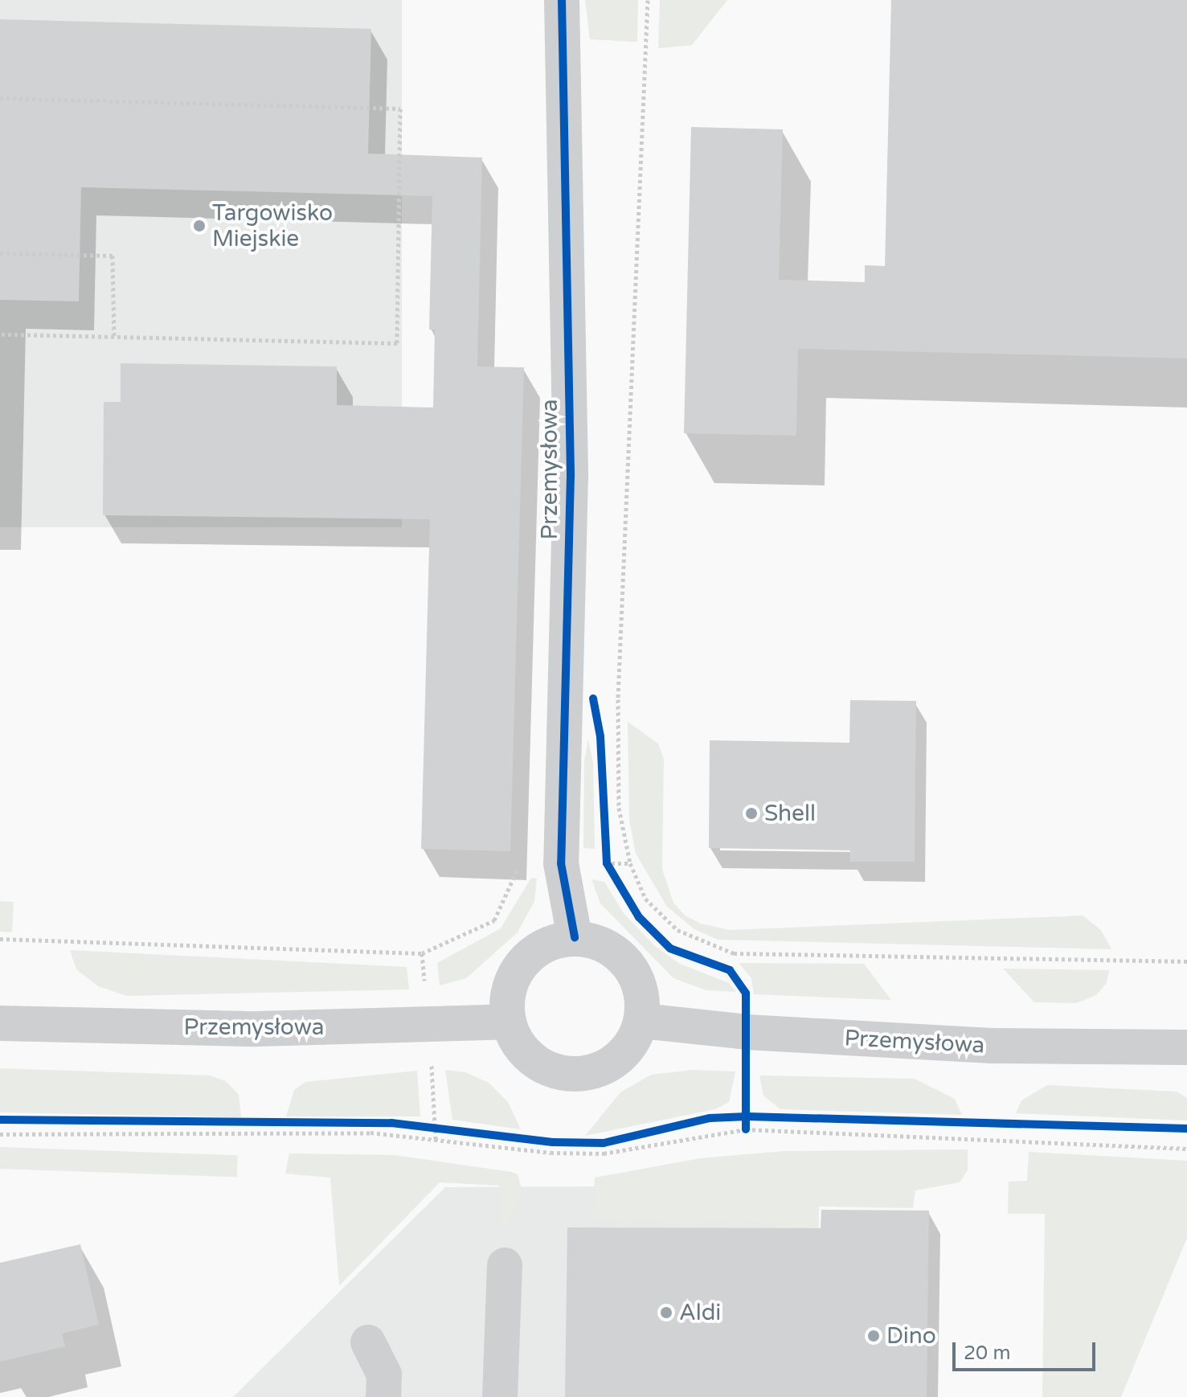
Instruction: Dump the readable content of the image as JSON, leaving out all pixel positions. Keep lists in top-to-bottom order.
{
  "streets": {
    "street": ["Przemysłowa"]
  },
  "places": [
    "Targowisko Miejskie",
    "Shell",
    "Aldi",
    "Dino"
  ],
  "scale_bar": "20 m"
}
